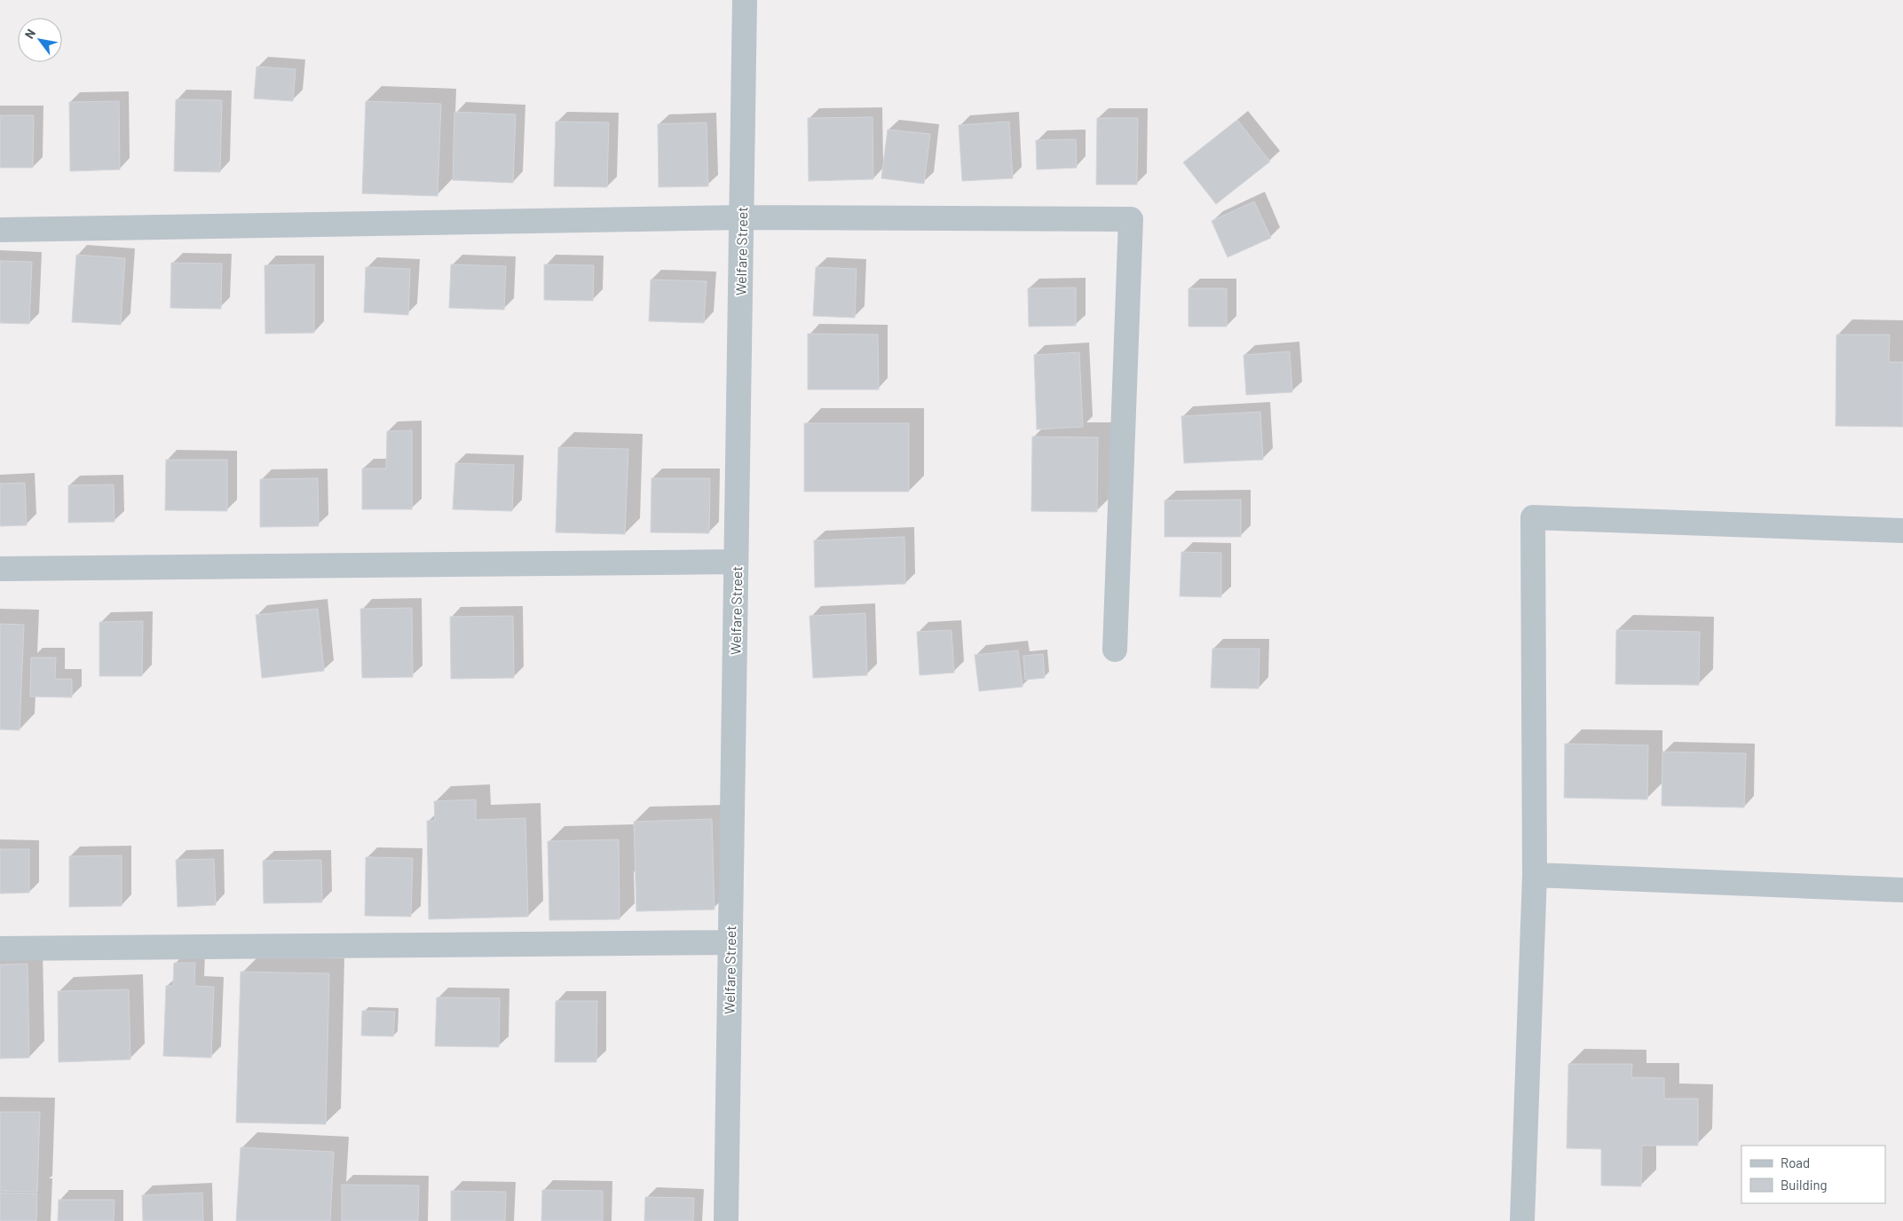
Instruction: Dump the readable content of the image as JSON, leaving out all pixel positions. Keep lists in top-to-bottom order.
{
  "streets": {
    "street": ["Welfare Street"]
  },
  "legend": ["Road", "Building"],
  "north": "top left"
}
